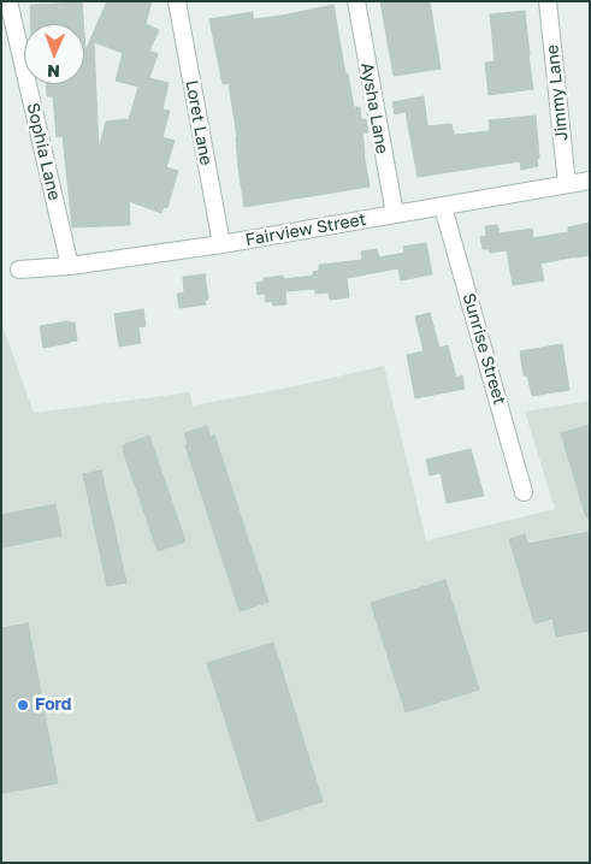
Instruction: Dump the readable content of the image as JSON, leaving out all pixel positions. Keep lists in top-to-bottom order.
{
  "streets": {
    "street": [
      "Jimmy Lane",
      "Aysha Lane",
      "Loret Lane",
      "Sophia Lane",
      "Fairview Street",
      "Sunrise Street"
    ]
  },
  "crossings": [
    ["Jimmy Lane", "Fairview Street"],
    ["Aysha Lane", "Fairview Street"],
    ["Loret Lane", "Fairview Street"],
    ["Sophia Lane", "Fairview Street"],
    ["Fairview Street", "Sunrise Street"]
  ],
  "places": ["Ford"],
  "north": "bottom"
}
